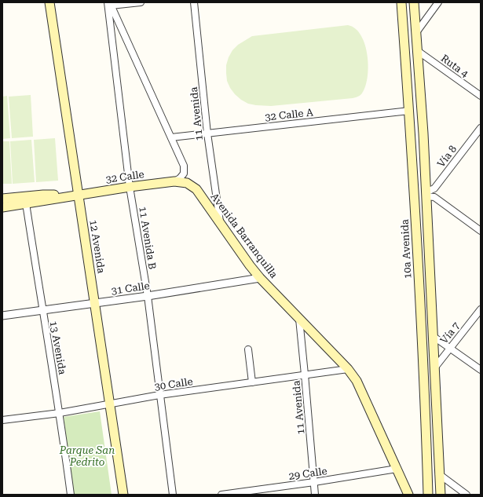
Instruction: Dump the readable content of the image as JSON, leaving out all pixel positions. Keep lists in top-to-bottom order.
{
  "streets": {
    "main road": [
      "32 Calle",
      "Avenida Barranquilla",
      "12 Avenida",
      "10a Avenida"
    ],
    "street": [
      "Ruta 4",
      "11 Avenida",
      "32 Calle A",
      "Vía 8",
      "11 Avenida B",
      "31 Calle",
      "Vía 7",
      "13 Avenida",
      "30 Calle",
      "29 Calle"
    ]
  },
  "crossings": [
    ["11 Avenida", "32 Calle A"],
    ["11 Avenida", "Avenida Barranquilla"],
    ["11 Avenida", "30 Calle"],
    ["11 Avenida", "29 Calle"],
    ["32 Calle A", "10a Avenida"],
    ["32 Calle", "Avenida Barranquilla"],
    ["32 Calle", "11 Avenida B"],
    ["32 Calle", "12 Avenida"],
    ["32 Calle", "13 Avenida"],
    ["Avenida Barranquilla", "31 Calle"],
    ["Avenida Barranquilla", "30 Calle"],
    ["Avenida Barranquilla", "29 Calle"],
    ["11 Avenida B", "31 Calle"],
    ["11 Avenida B", "30 Calle"],
    ["12 Avenida", "31 Calle"],
    ["12 Avenida", "30 Calle"],
    ["31 Calle", "13 Avenida"],
    ["13 Avenida", "30 Calle"]
  ],
  "parks": ["Parque San Pedrito"]
}
